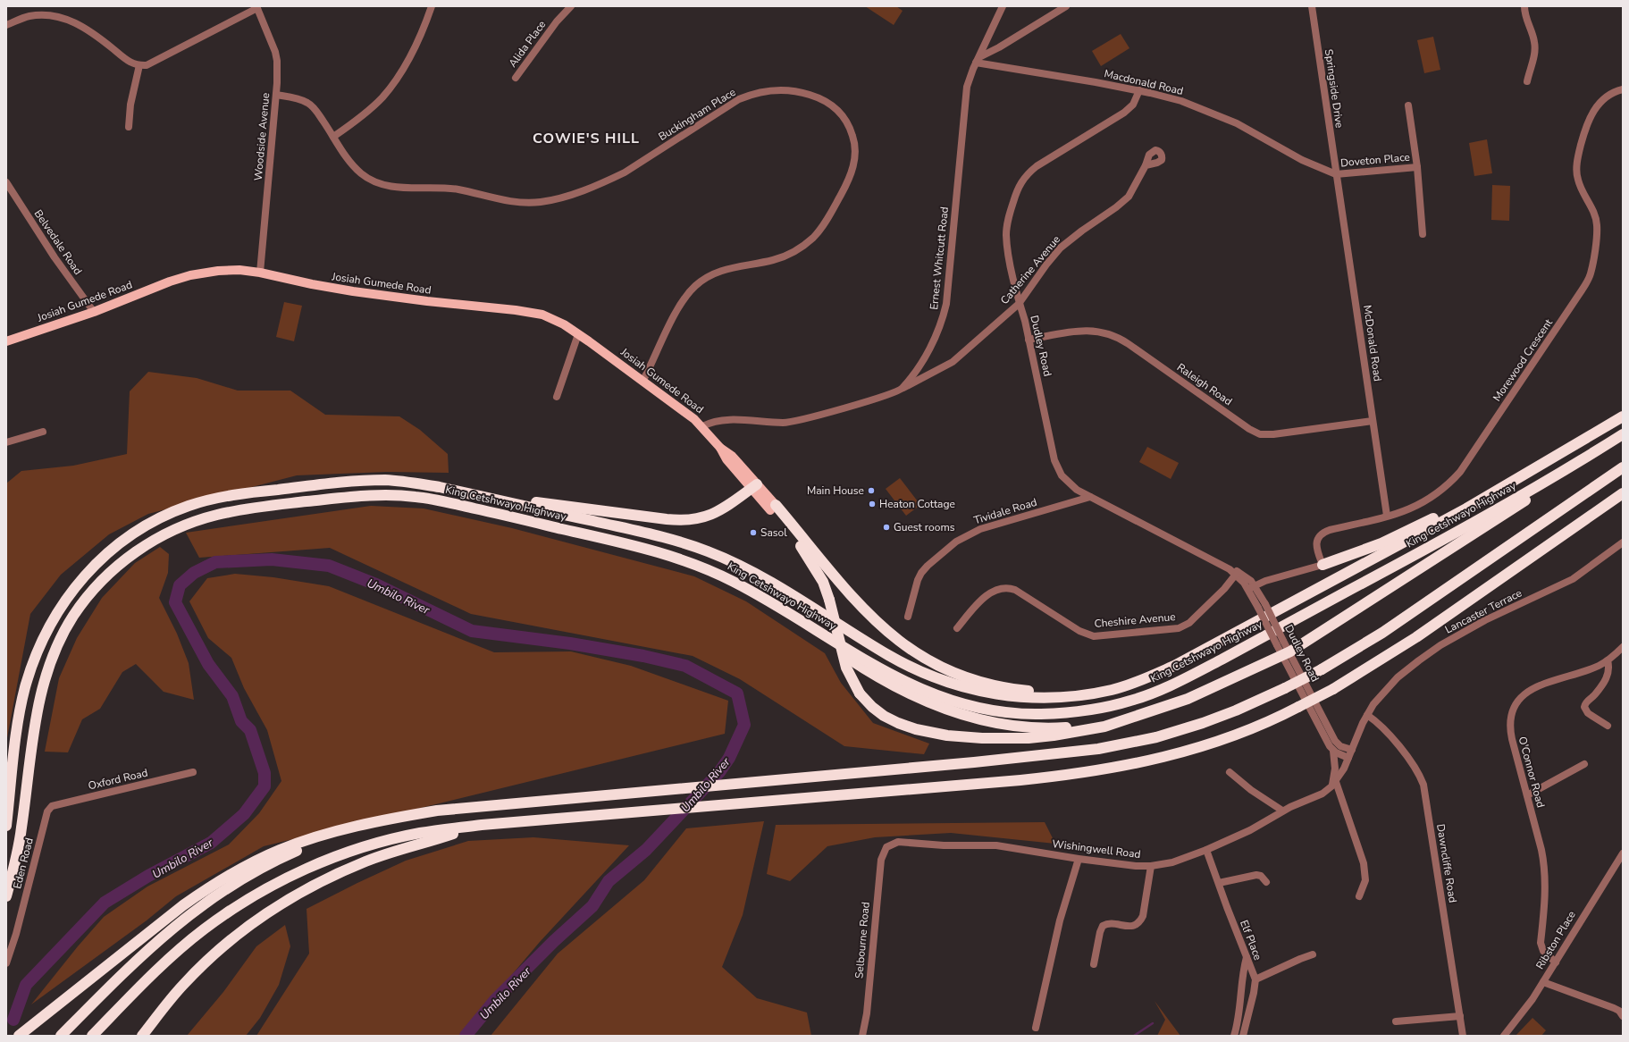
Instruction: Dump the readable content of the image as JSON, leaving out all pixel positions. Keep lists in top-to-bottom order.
{
  "streets": {
    "highway": ["King Cetshwayo Highway"],
    "main road": ["Josiah Gumede Road"],
    "street": [
      "Alida Place",
      "Macdonald Road",
      "Springside Drive",
      "Buckingham Place",
      "Woodside Avenue",
      "Doveton Place",
      "Belvedale Road",
      "Ernest Whitcutt Road",
      "Catherine Avenue",
      "McDonald Road",
      "Dudley Road",
      "Morewood Crescent",
      "Raleigh Road",
      "Tividale Road",
      "Lancaster Terrace",
      "Cheshire Avenue",
      "O'Connor Road",
      "Oxford Road",
      "Wishingwell Road",
      "Eden Road",
      "Dawncliffe Road",
      "Selbourne Road",
      "Elf Place",
      "Ribston Place"
    ]
  },
  "crossings": [
    ["Macdonald Road", "Springside Drive"],
    ["Macdonald Road", "Doveton Place"],
    ["Macdonald Road", "Ernest Whitcutt Road"],
    ["Macdonald Road", "McDonald Road"],
    ["Macdonald Road", "Dudley Road"],
    ["Springside Drive", "Doveton Place"],
    ["Springside Drive", "McDonald Road"],
    ["Buckingham Place", "Woodside Avenue"],
    ["Buckingham Place", "Josiah Gumede Road"],
    ["Woodside Avenue", "Josiah Gumede Road"],
    ["Doveton Place", "McDonald Road"],
    ["Belvedale Road", "Josiah Gumede Road"],
    ["Ernest Whitcutt Road", "Catherine Avenue"],
    ["Catherine Avenue", "Dudley Road"],
    ["McDonald Road", "Morewood Crescent"],
    ["McDonald Road", "Raleigh Road"],
    ["Dudley Road", "Raleigh Road"],
    ["Dudley Road", "Tividale Road"],
    ["Dudley Road", "Lancaster Terrace"],
    ["Dudley Road", "Cheshire Avenue"],
    ["Dudley Road", "Wishingwell Road"],
    ["Lancaster Terrace", "Wishingwell Road"],
    ["Lancaster Terrace", "Dawncliffe Road"],
    ["O'Connor Road", "Ribston Place"],
    ["Oxford Road", "Eden Road"],
    ["Wishingwell Road", "Selbourne Road"],
    ["Wishingwell Road", "Elf Place"]
  ],
  "districts": ["COWIE'S HILL"],
  "water": ["Umbilo River"],
  "places": [
    "Main House",
    "Heaton Cottage",
    "Guest rooms",
    "Sasol"
  ]
}
